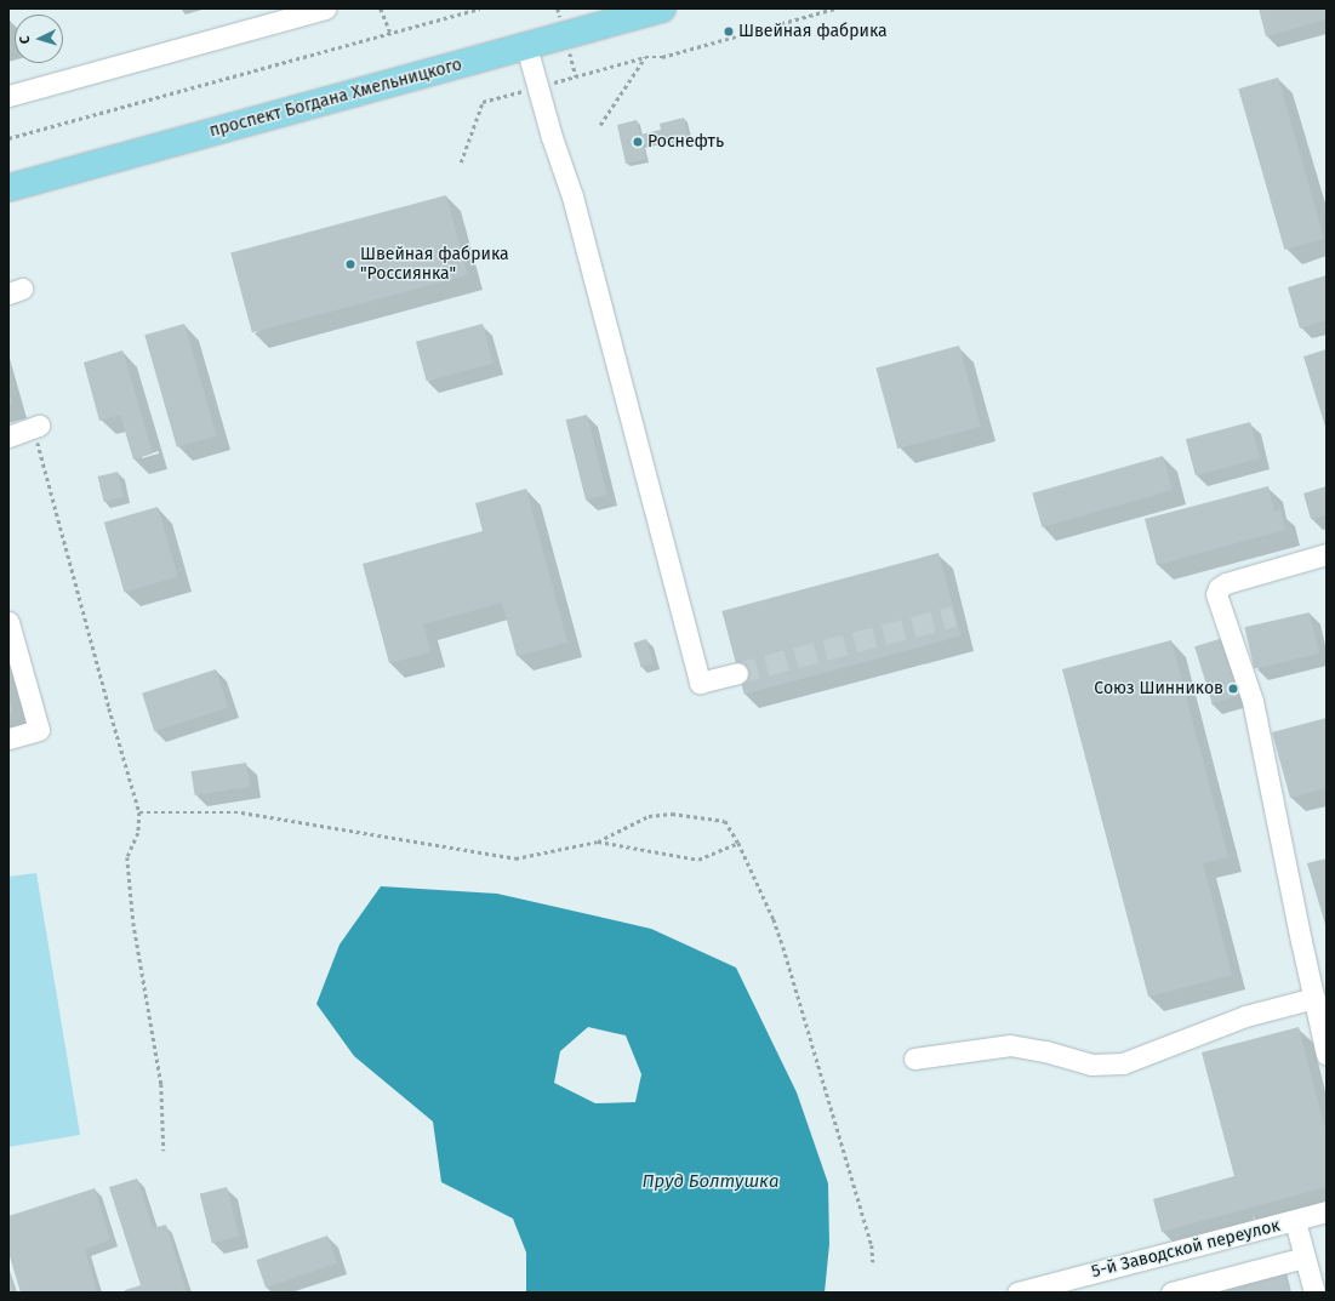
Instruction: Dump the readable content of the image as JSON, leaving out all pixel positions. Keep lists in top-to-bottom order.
{
  "streets": {
    "main road": ["проспект Богдана Хмельницкого"],
    "street": ["5-й Заводской переулок"]
  },
  "water": ["Пруд Болтушка"],
  "places": [
    "Швейная фабрика",
    "Роснефть",
    "Швейная фабрика \"Россиянка\"",
    "Союз Шинников"
  ],
  "north": "left"
}
